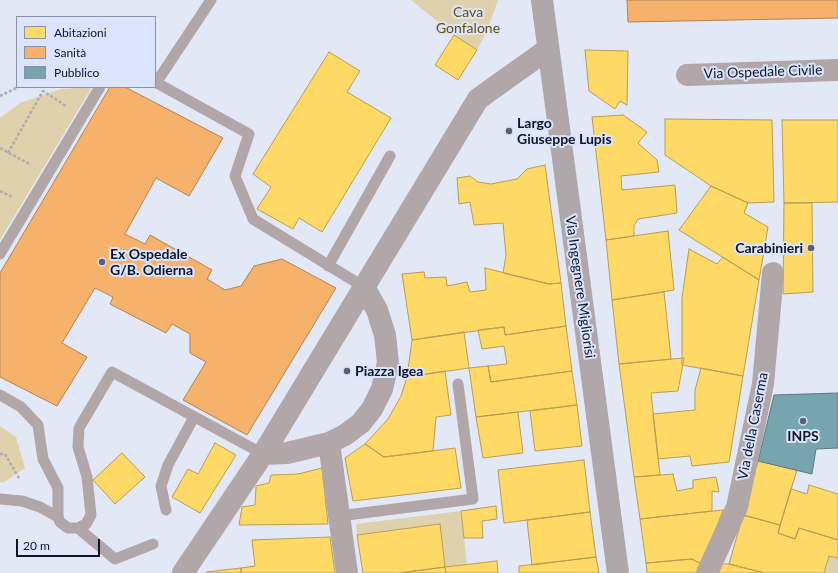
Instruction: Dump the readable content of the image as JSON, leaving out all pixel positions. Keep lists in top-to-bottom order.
{
  "streets": {
    "street": ["Via Ospedale Civile", "Via Ingegnere Migliorisi", "Via della Caserma"]
  },
  "parks": ["Cava Gonfalone"],
  "places": [
    "Largo Giuseppe Lupis",
    "Carabinieri",
    "Ex Ospedale G/B. Odierna",
    "Piazza Igea",
    "INPS"
  ],
  "legend": ["Abitazioni", "Sanità", "Pubblico"],
  "scale_bar": "20 m"
}
